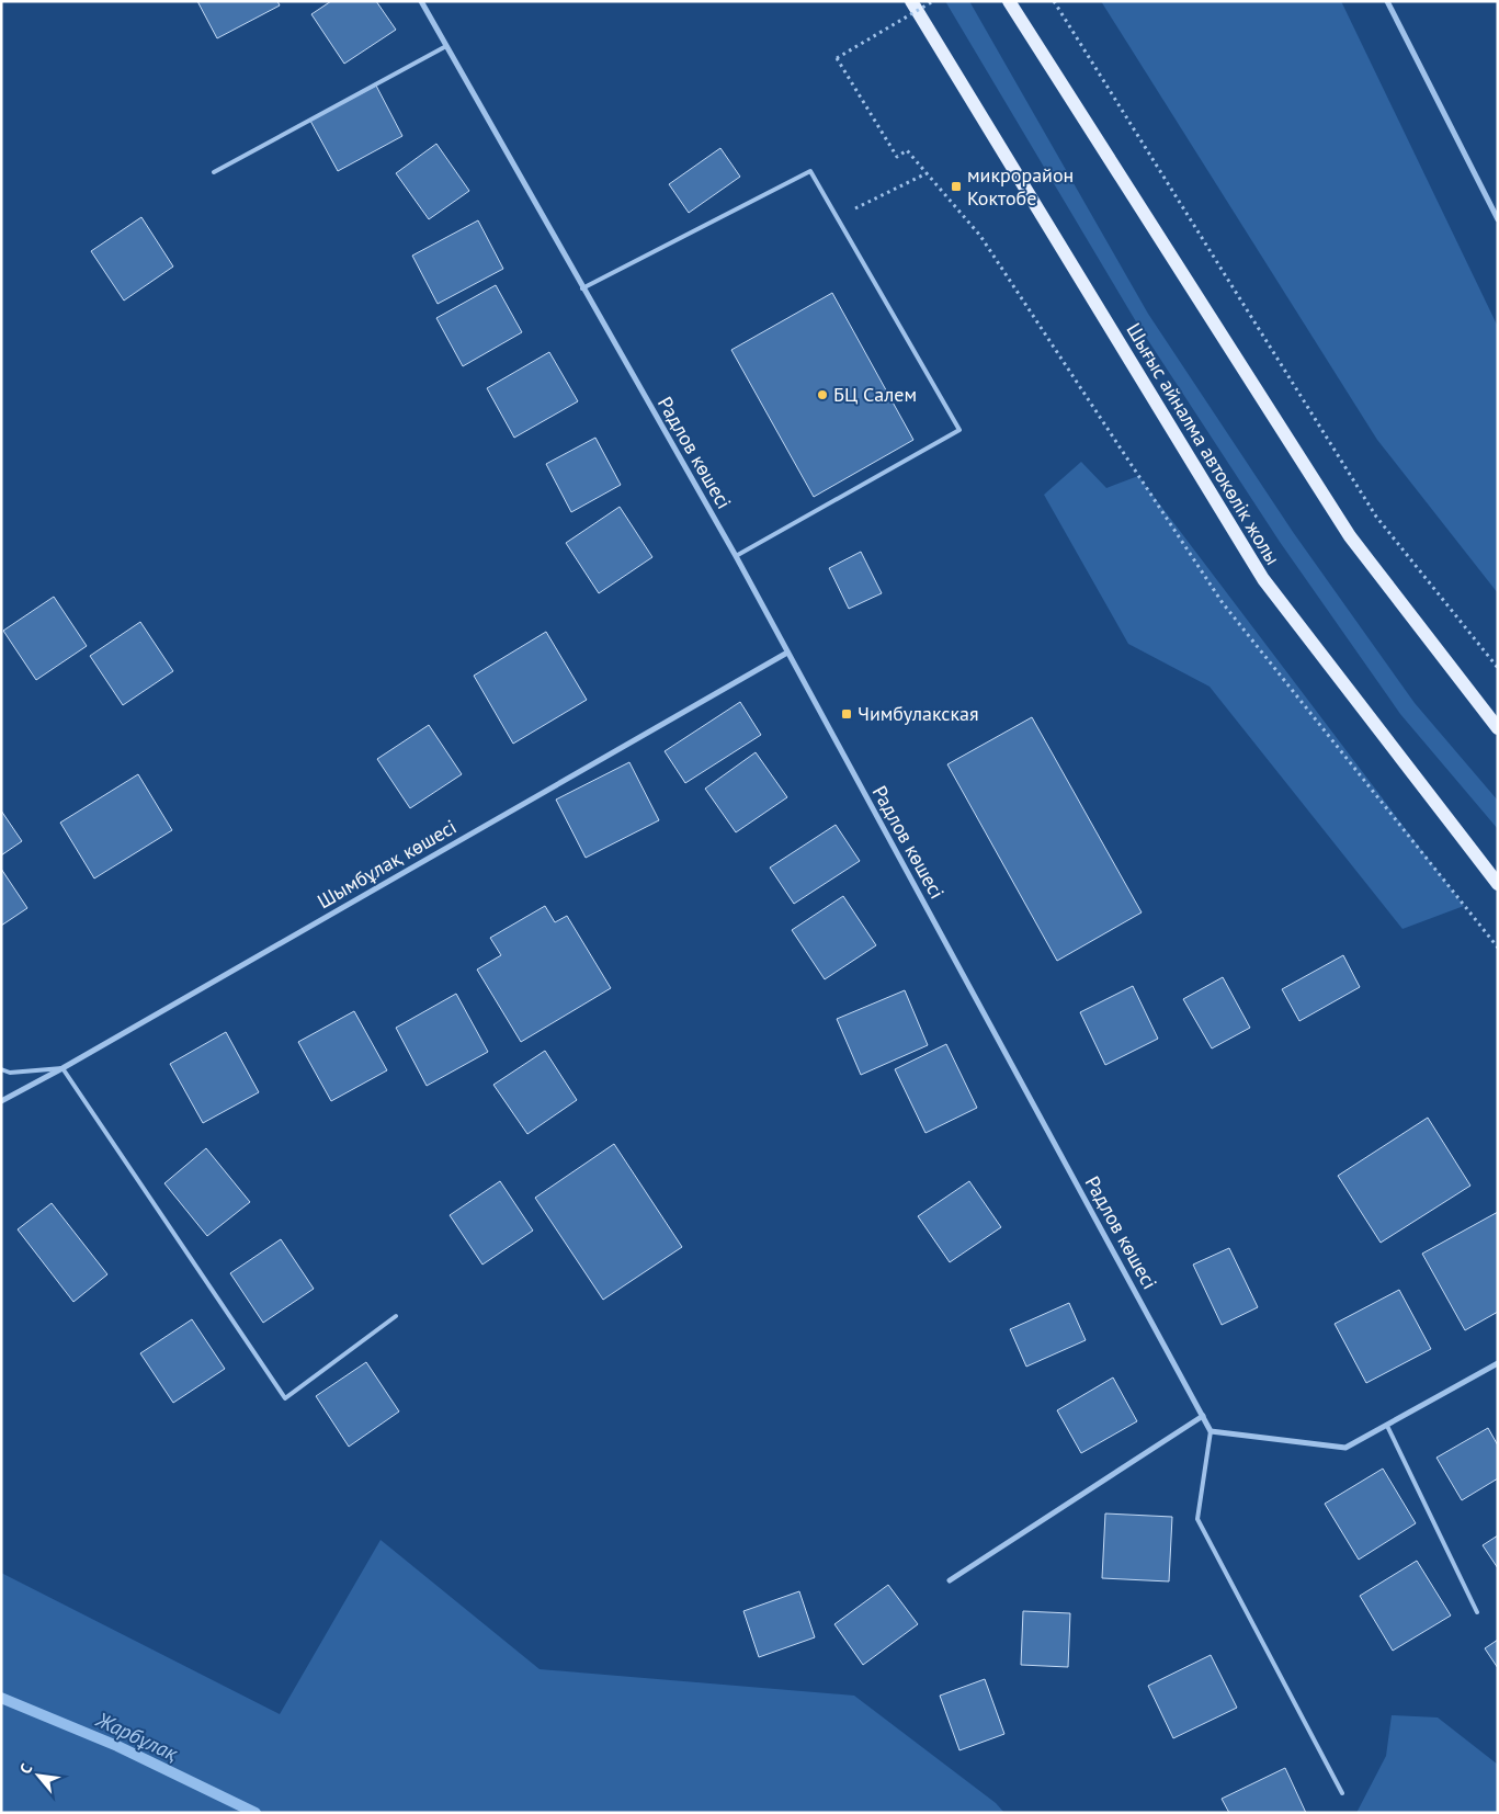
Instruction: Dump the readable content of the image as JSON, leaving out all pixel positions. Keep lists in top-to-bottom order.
{
  "streets": {
    "main road": ["Шығыс айналма автокөлік жолы"],
    "street": ["Радлов көшесі", "Шымбұлақ көшесі"]
  },
  "crossings": [
    ["Радлов көшесі", "Шымбұлақ көшесі"]
  ],
  "water": ["Жарбұлақ"],
  "places": {
    "transit": ["микрорайон Коктобе", "Чимбулакская"],
    "other": ["БЦ Салем"]
  },
  "north": "top left"
}
